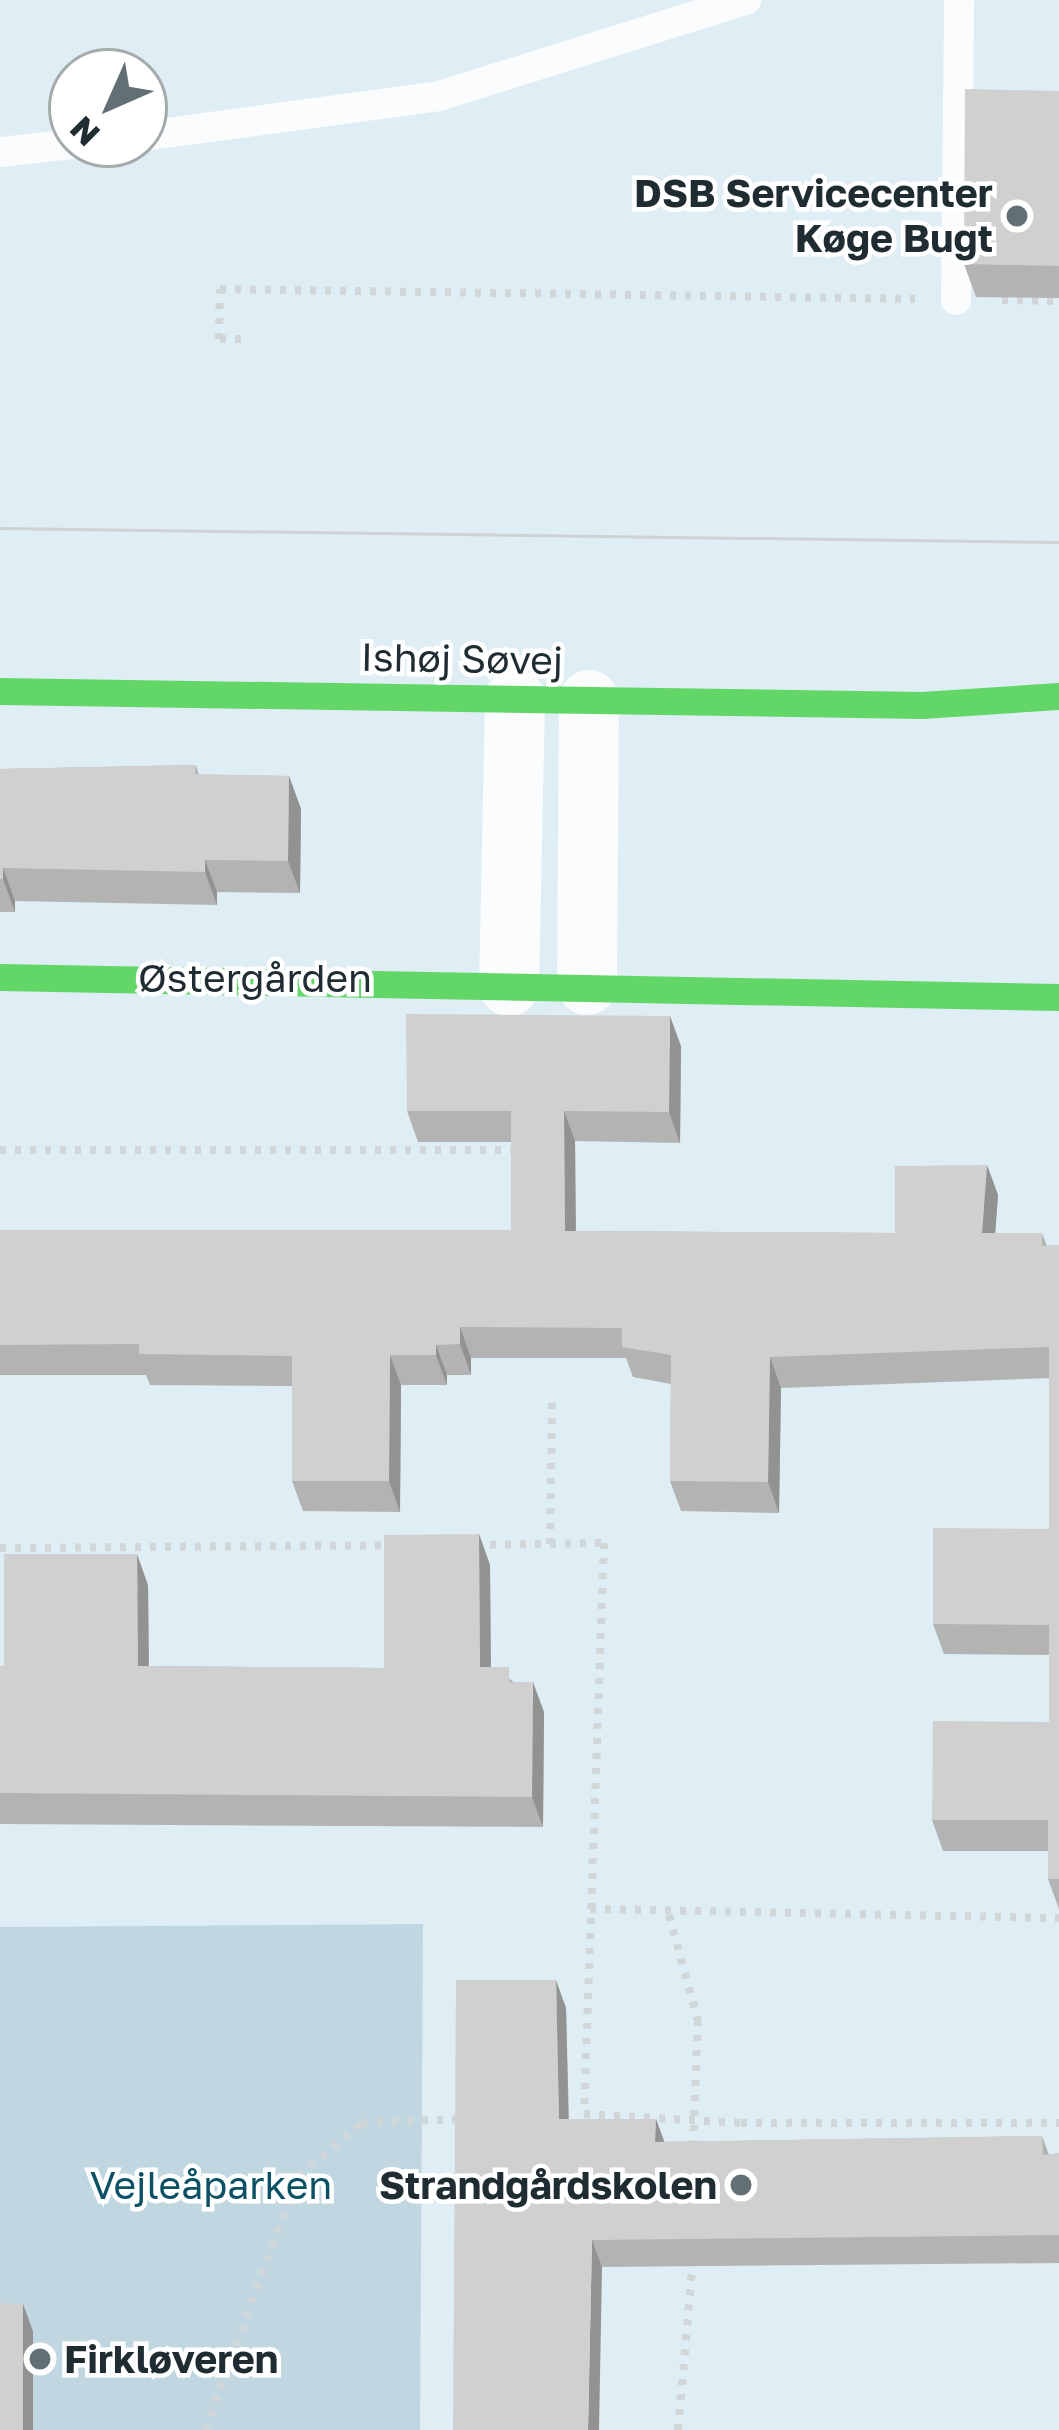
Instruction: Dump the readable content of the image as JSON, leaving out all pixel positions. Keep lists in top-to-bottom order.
{
  "streets": {
    "street": ["Ishøj Søvej", "Østergården"]
  },
  "parks": ["Vejleåparken"],
  "places": ["DSB Servicecenter Køge Bugt", "Strandgårdskolen", "Firkløveren"],
  "north": "bottom left"
}
